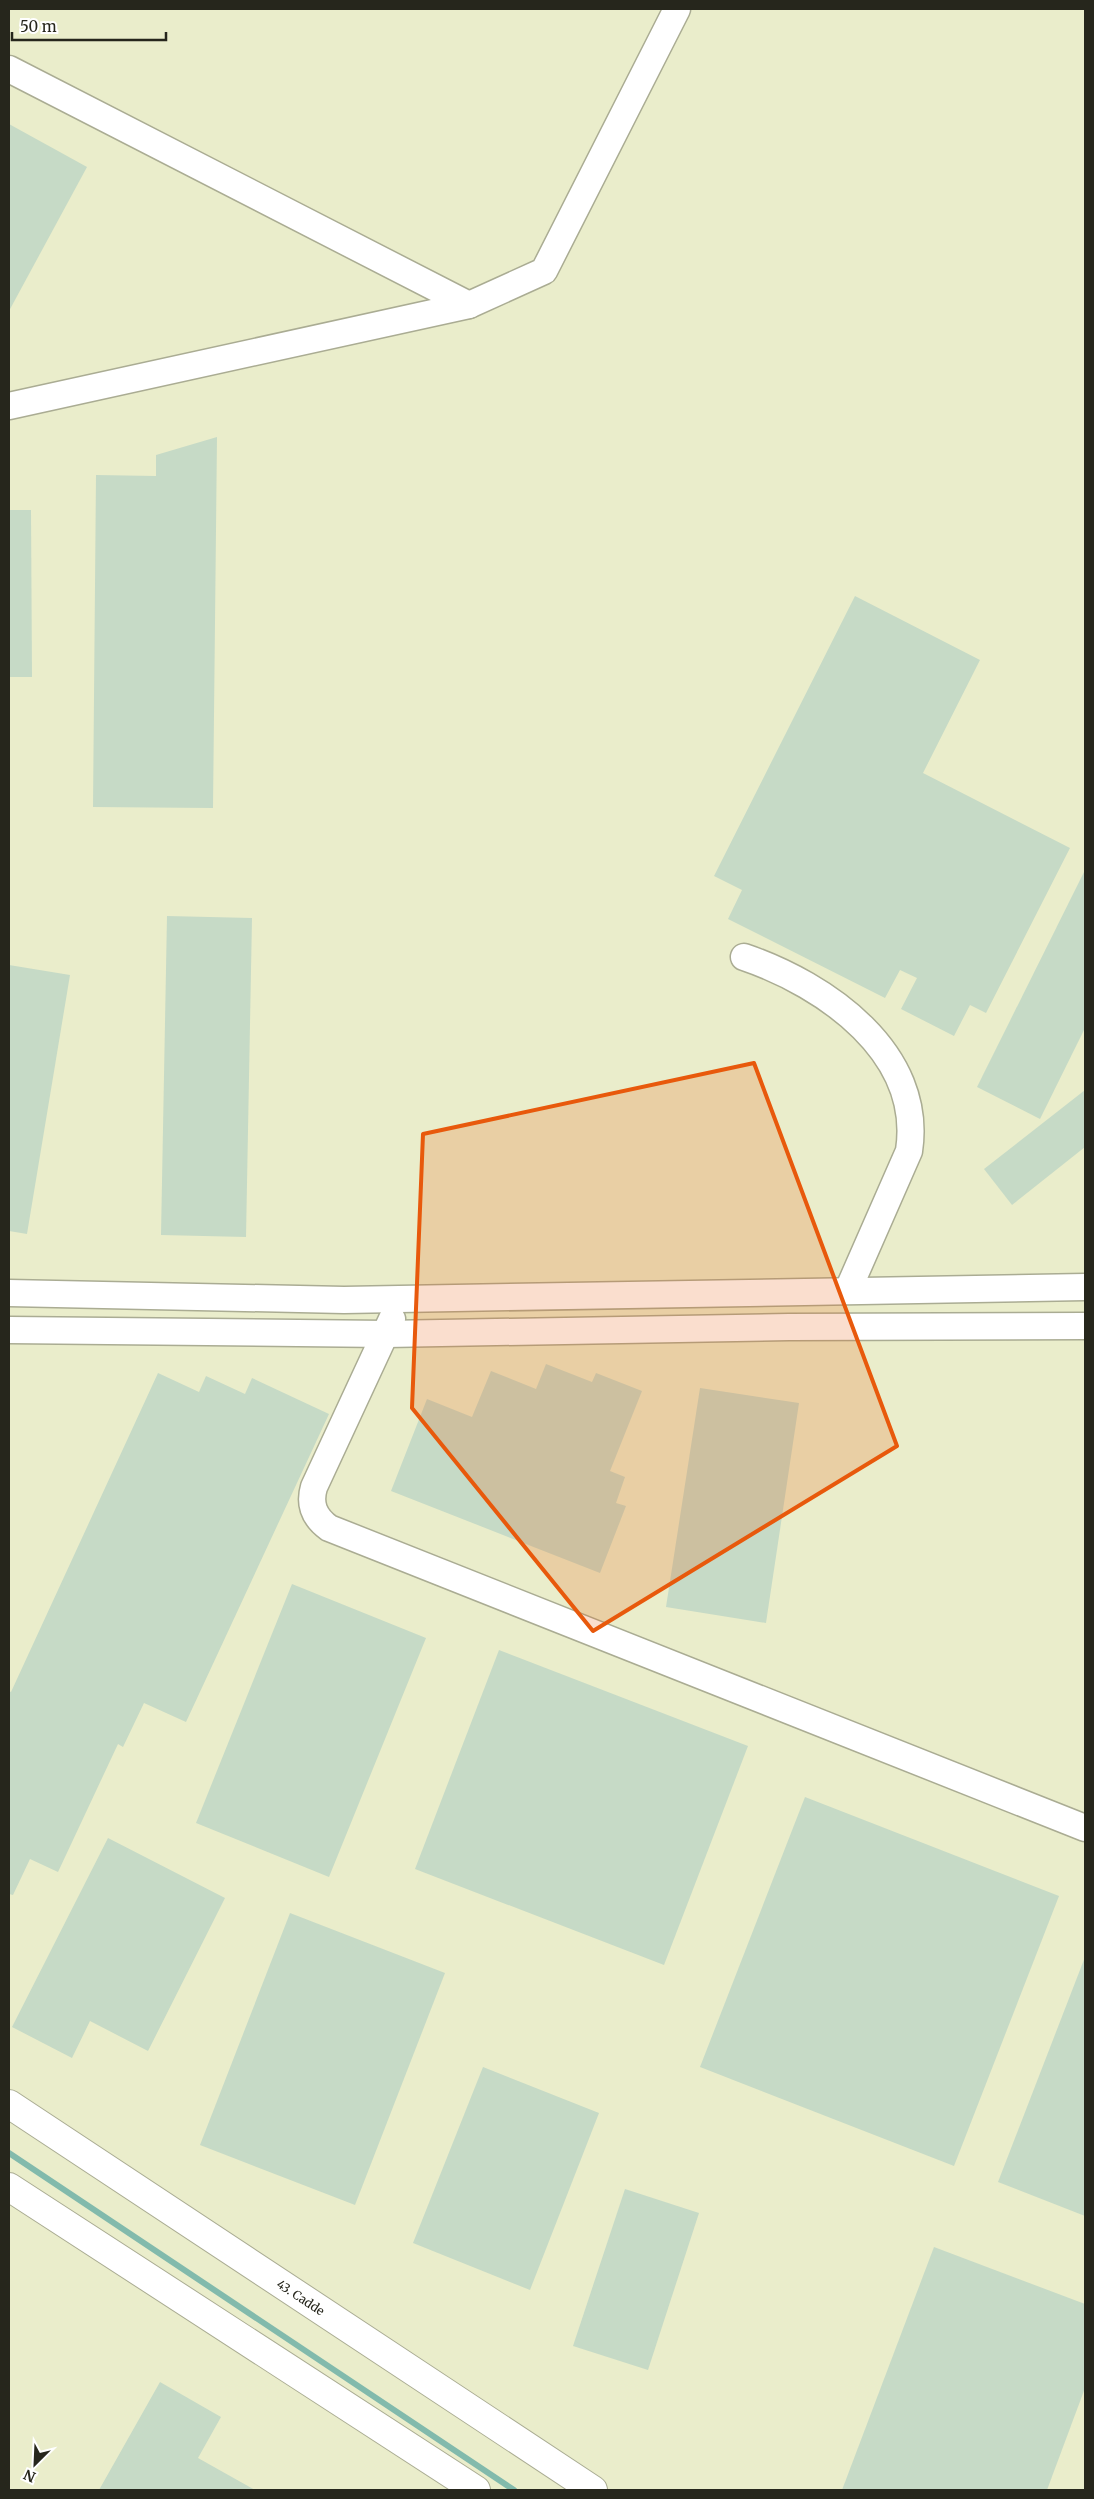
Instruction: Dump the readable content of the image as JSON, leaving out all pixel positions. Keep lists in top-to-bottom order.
{
  "streets": {
    "main road": ["43. Cadde"]
  },
  "scale_bar": "50 m",
  "north": "bottom left"
}
